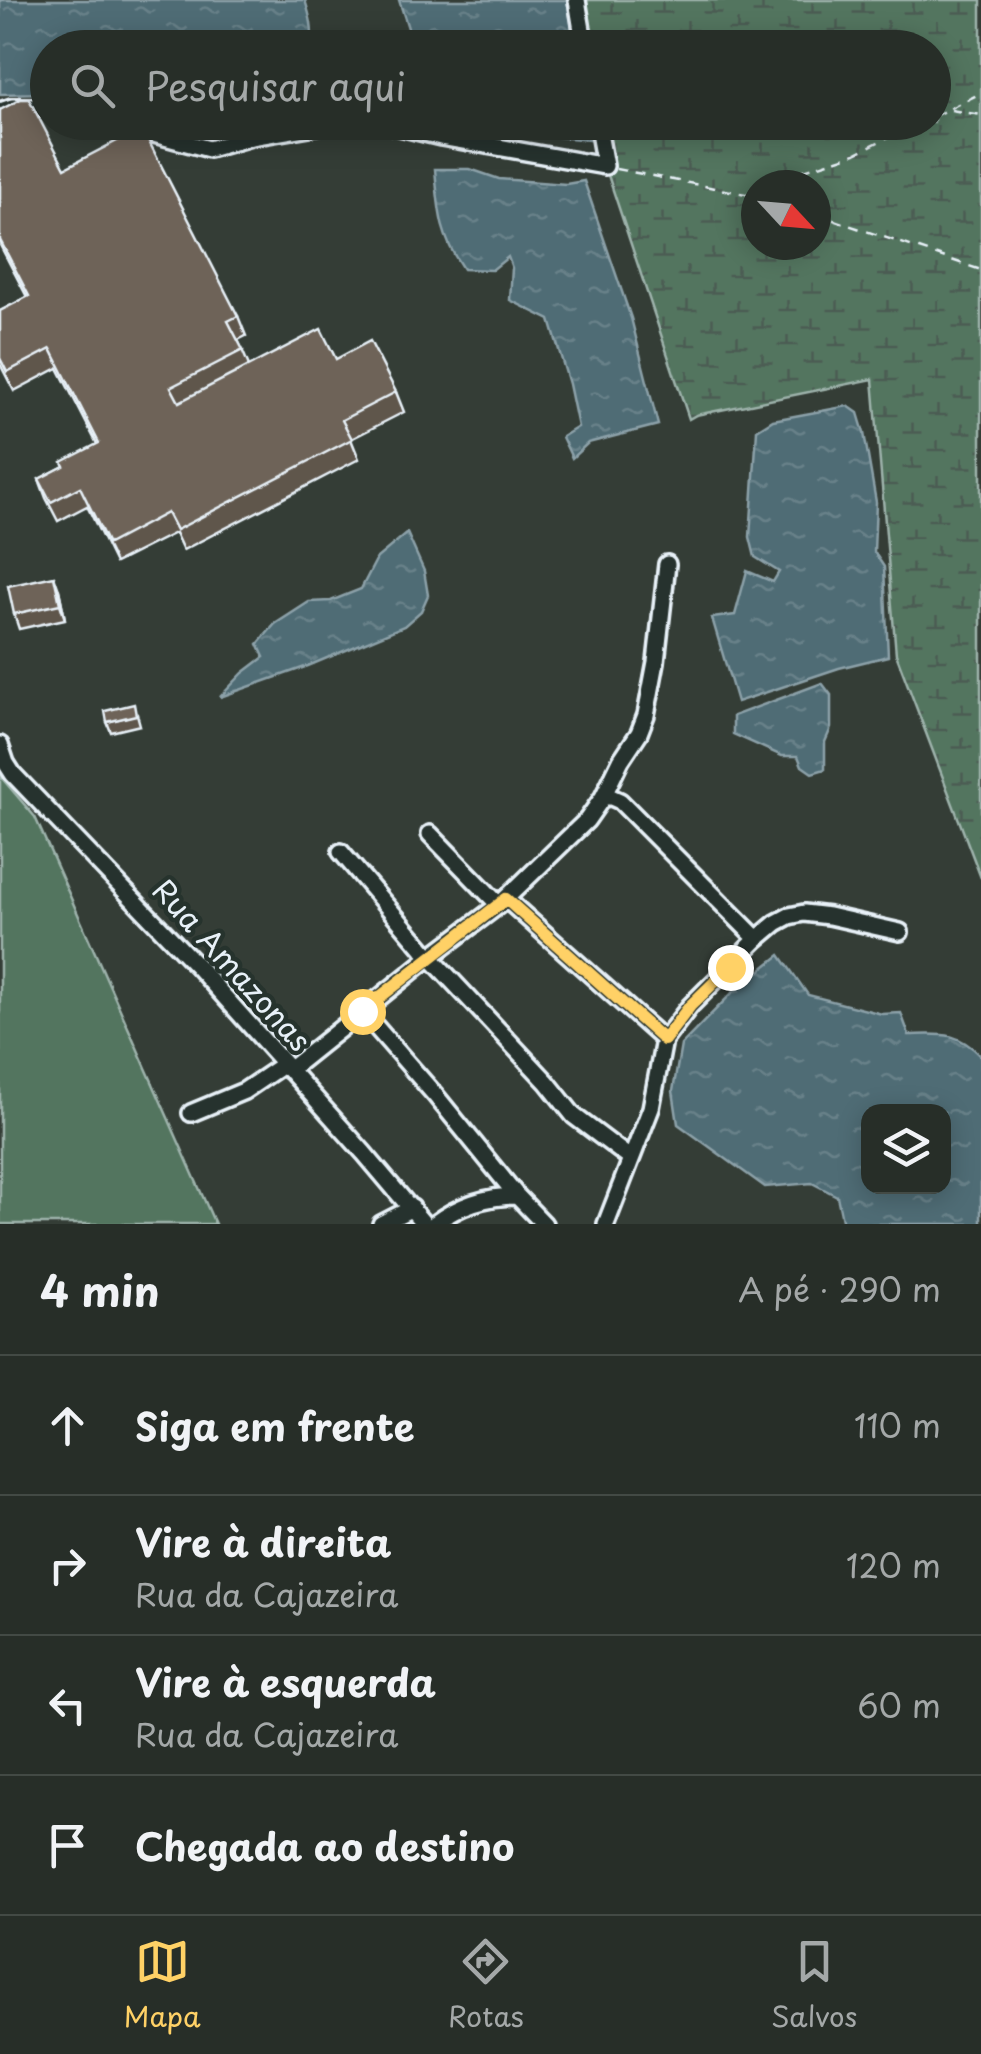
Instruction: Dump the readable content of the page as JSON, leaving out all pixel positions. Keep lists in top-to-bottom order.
{
  "streets": {
    "street": ["Rua Amazonas"]
  },
  "north": "bottom right",
  "page": {
    "search": "Pesquisar aqui",
    "heading": ["4 min", "A pé · 290 m"],
    "list": [
      ["Siga em frente", "110 m"],
      ["Vire à direita", "Rua da Cajazeira", "120 m"],
      ["Vire à esquerda", "Rua da Cajazeira", "60 m"],
      "Chegada ao destino"
    ],
    "nav": ["Mapa", "Rotas", "Salvos"]
  }
}
